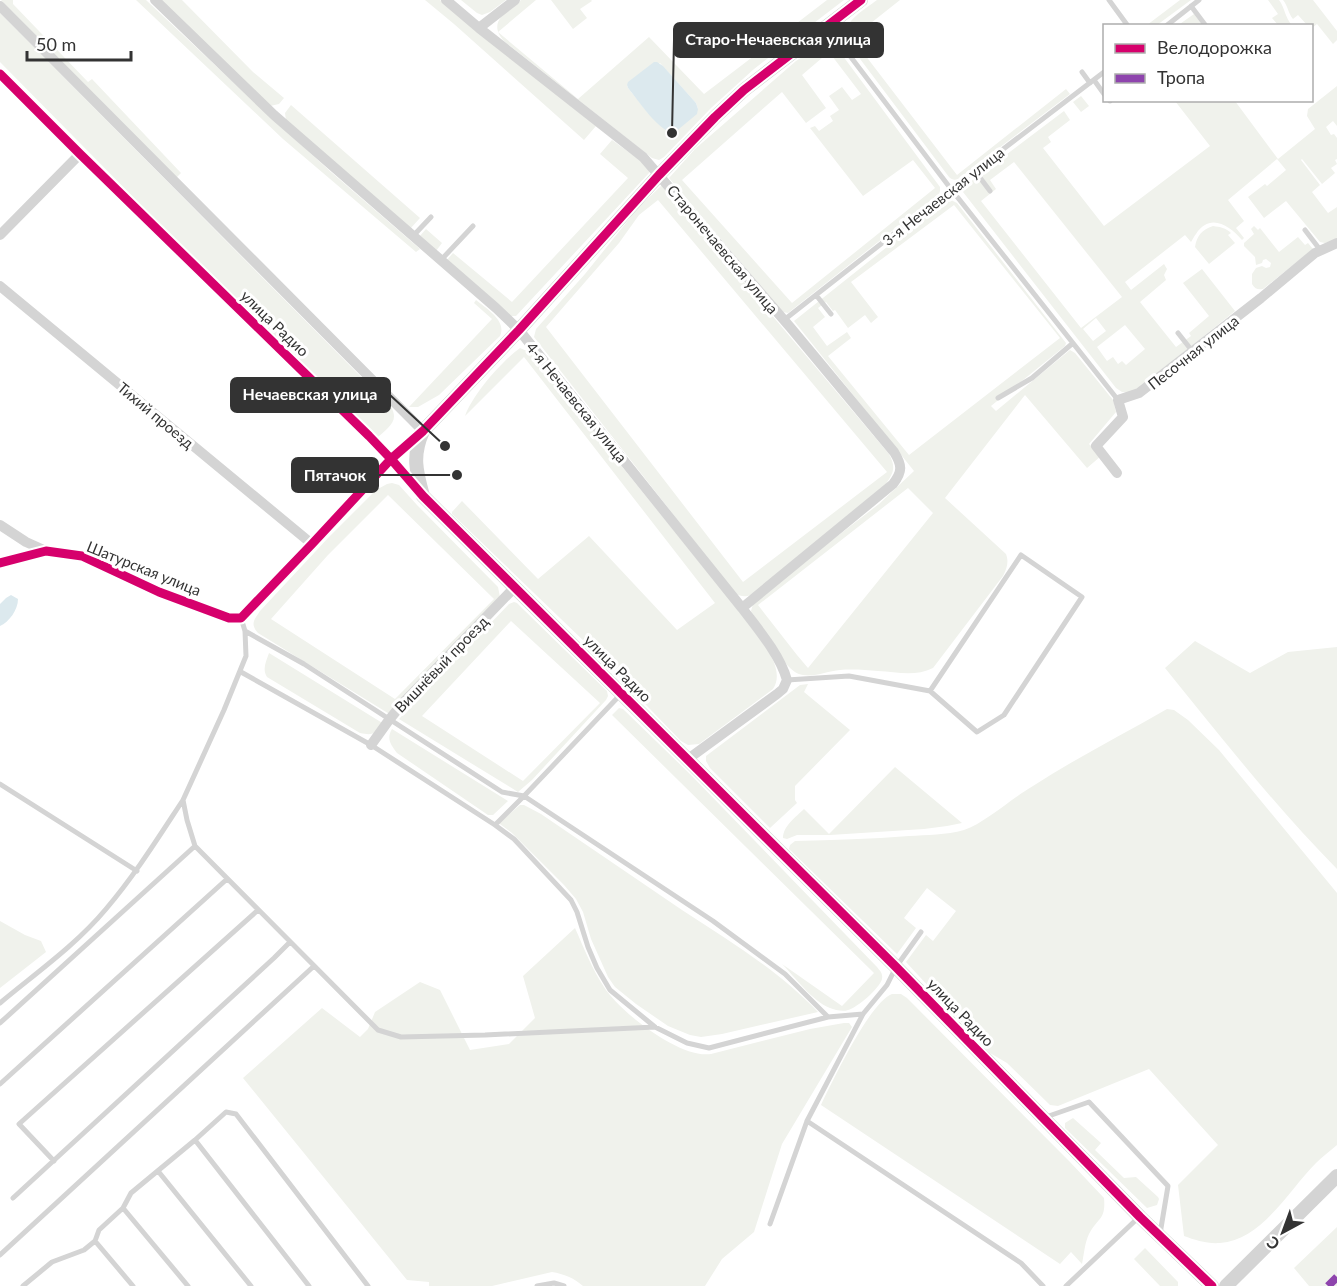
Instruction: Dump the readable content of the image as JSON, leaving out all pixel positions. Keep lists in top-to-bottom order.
{
  "streets": {
    "street": [
      "Старонечаевская улица",
      "улица Радио",
      "Песочная улица",
      "4-я Нечаевская улица",
      "Тихий проезд",
      "Шатурская улица",
      "Вишнёвый проезд"
    ],
    "lane": ["3-я Нечаевская улица"]
  },
  "crossings": [
    ["3-я Нечаевская улица", "Старонечаевская улица"],
    ["Старонечаевская улица", "4-я Нечаевская улица"],
    ["улица Радио", "Вишнёвый проезд"]
  ],
  "places": ["Старо-Нечаевская улица", "Нечаевская улица", "Пятачок"],
  "legend": ["Велодорожка", "Тропа"],
  "scale_bar": "50 m",
  "north": "bottom left"
}
